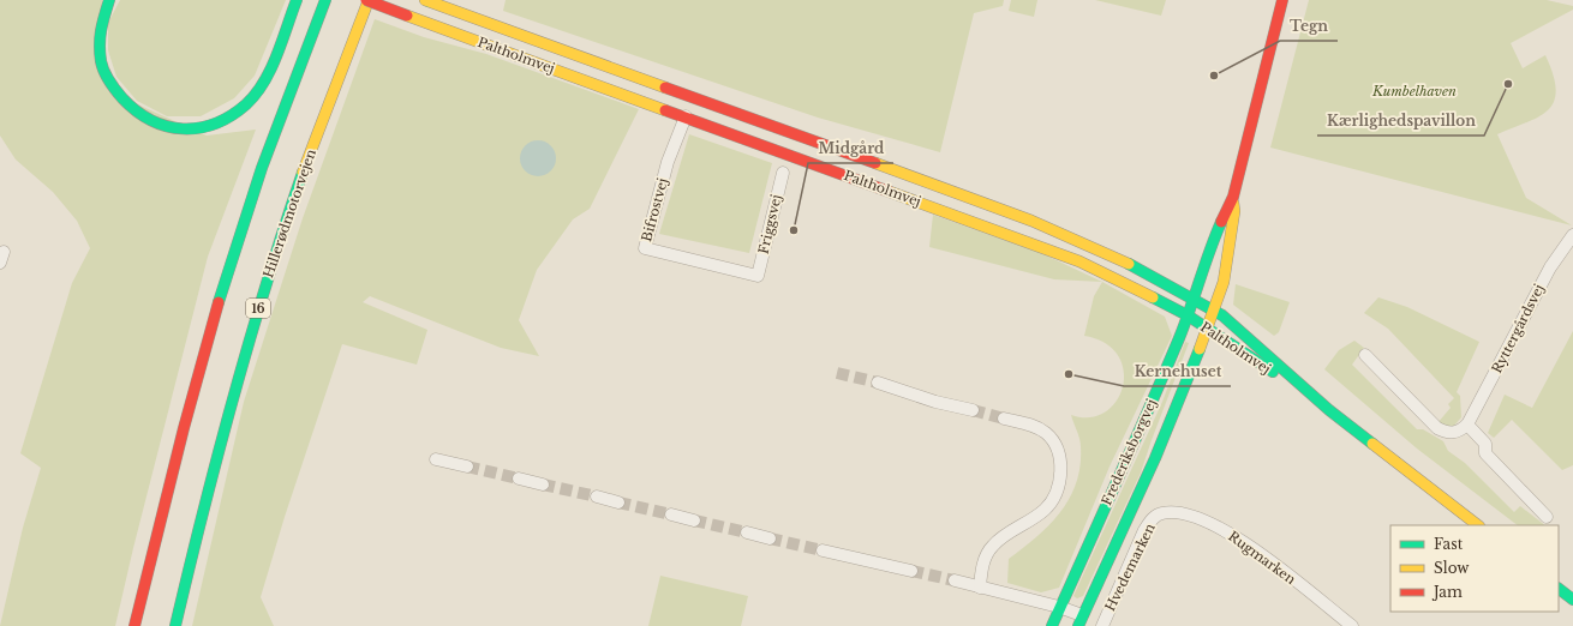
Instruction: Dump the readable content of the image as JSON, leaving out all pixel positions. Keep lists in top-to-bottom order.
{
  "streets": {
    "main road": [
      "Paltholmvej",
      "Hillerødmotorvejen",
      "16",
      "Frederiksborgvej"
    ],
    "street": [
      "Bifrostvej",
      "Friggsvej",
      "Ryttergårdsvej",
      "Rugmarken",
      "Hvedemarken"
    ]
  },
  "crossings": [
    ["Paltholmvej", "Bifrostvej"],
    ["Paltholmvej", "Hillerødmotorvejen"],
    ["Paltholmvej", "Frederiksborgvej"],
    ["Bifrostvej", "Friggsvej"],
    ["Rugmarken", "Hvedemarken"]
  ],
  "parks": ["Kumbelhaven"],
  "places": [
    "Tegn",
    "Kærlighedspavillon",
    "Midgård",
    "Kernehuset"
  ],
  "legend": ["Fast", "Slow", "Jam"]
}
